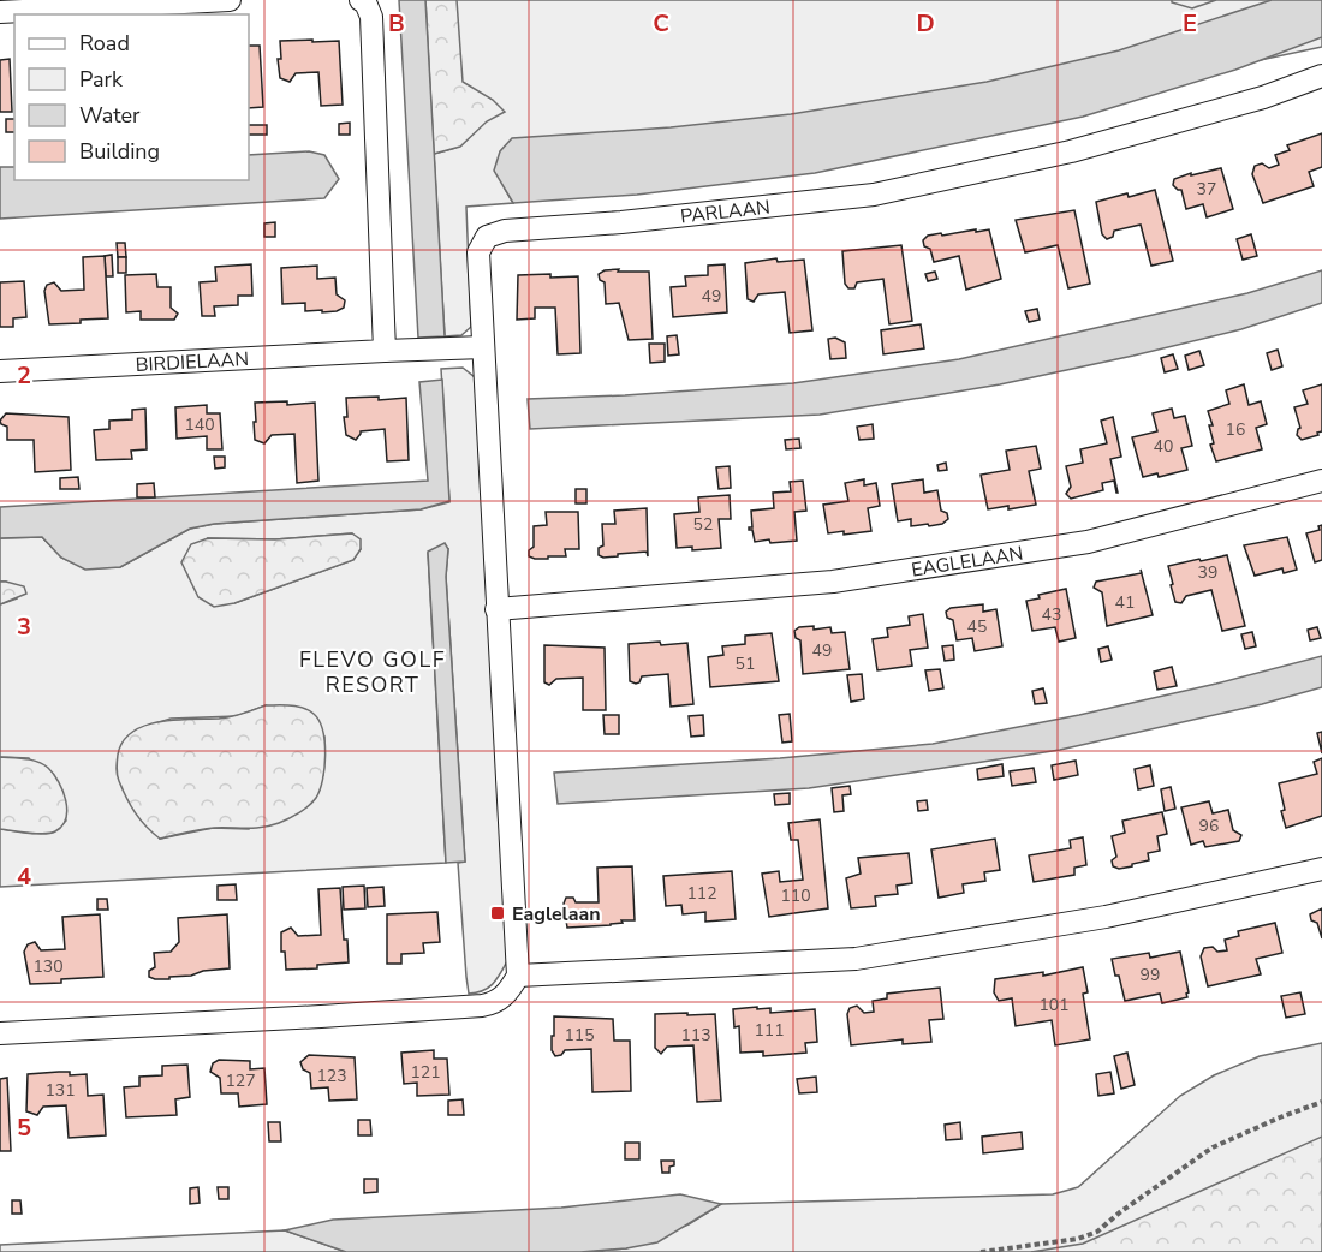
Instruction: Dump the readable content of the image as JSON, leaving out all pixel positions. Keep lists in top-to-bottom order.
{
  "streets": {
    "street": ["PARLAAN", "BIRDIELAAN", "EAGLELAAN"]
  },
  "crossings": [
    ["PARLAAN", "BIRDIELAAN"],
    ["PARLAAN", "EAGLELAAN"]
  ],
  "districts": ["FLEVO GOLF RESORT"],
  "places": {
    "transit": ["Eaglelaan"]
  },
  "house_numbers": [
    "37",
    "49",
    "140",
    "16",
    "40",
    "52",
    "39",
    "41",
    "43",
    "45",
    "49",
    "51",
    "96",
    "112",
    "110",
    "130",
    "99",
    "101",
    "111",
    "115",
    "113",
    "121",
    "123",
    "127",
    "131"
  ],
  "legend": [
    "Road",
    "Park",
    "Water",
    "Building"
  ],
  "grid": {
    "columns": [
      "B",
      "C",
      "D",
      "E"
    ],
    "rows": [
      "2",
      "3",
      "4",
      "5"
    ]
  }
}
